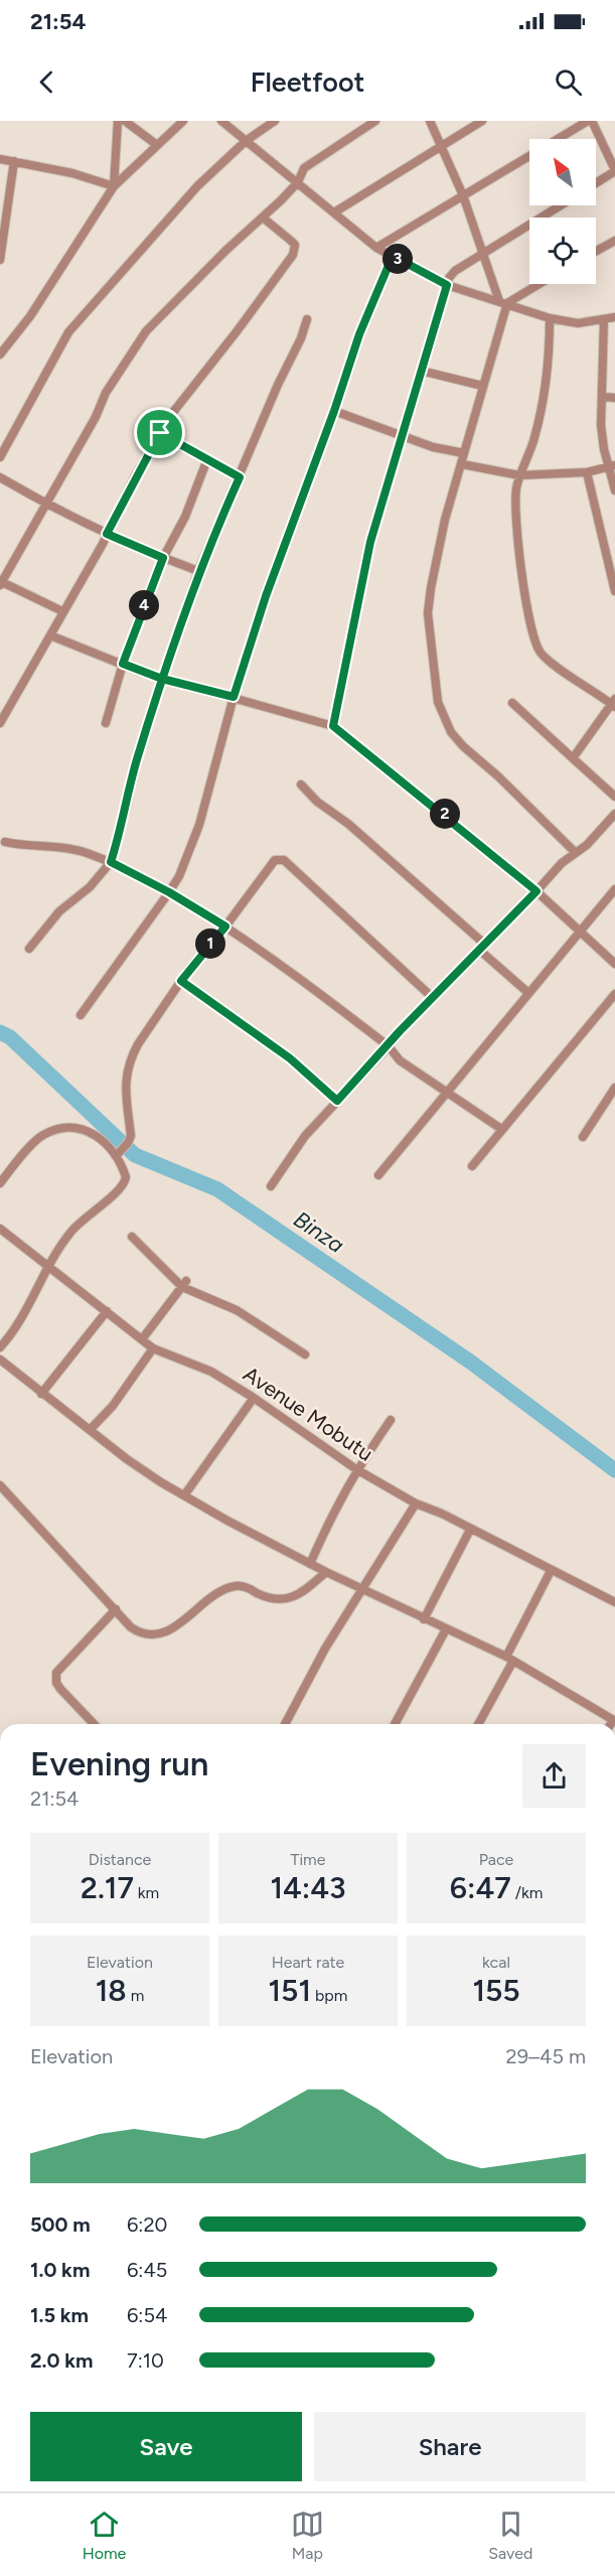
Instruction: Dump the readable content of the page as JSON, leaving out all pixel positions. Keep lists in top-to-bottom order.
{
  "streets": {
    "street": ["Avenue Mobutu"]
  },
  "water": ["Binza"],
  "north": "top left",
  "page": {
    "status": "21:54",
    "header": "Fleetfoot",
    "pins": [
      "3",
      "4",
      "2",
      "1"
    ],
    "heading": ["Evening run", "21:54"],
    "stats": [
      ["Distance", "2.17 km"],
      ["Time", "14:43"],
      ["Pace", "6:47 /km"],
      ["Elevation", "18 m"],
      ["Heart rate", "151 bpm"],
      ["kcal", "155"]
    ],
    "chart": ["Elevation", "29–45 m"],
    "list": [
      {
        "name": "500 m",
        "note": "6:20"
      },
      {
        "name": "1.0 km",
        "note": "6:45"
      },
      {
        "name": "1.5 km",
        "note": "6:54"
      },
      {
        "name": "2.0 km",
        "note": "7:10"
      }
    ],
    "buttons": ["Save", "Share"],
    "tabs": ["Home", "Map", "Saved"]
  }
}
